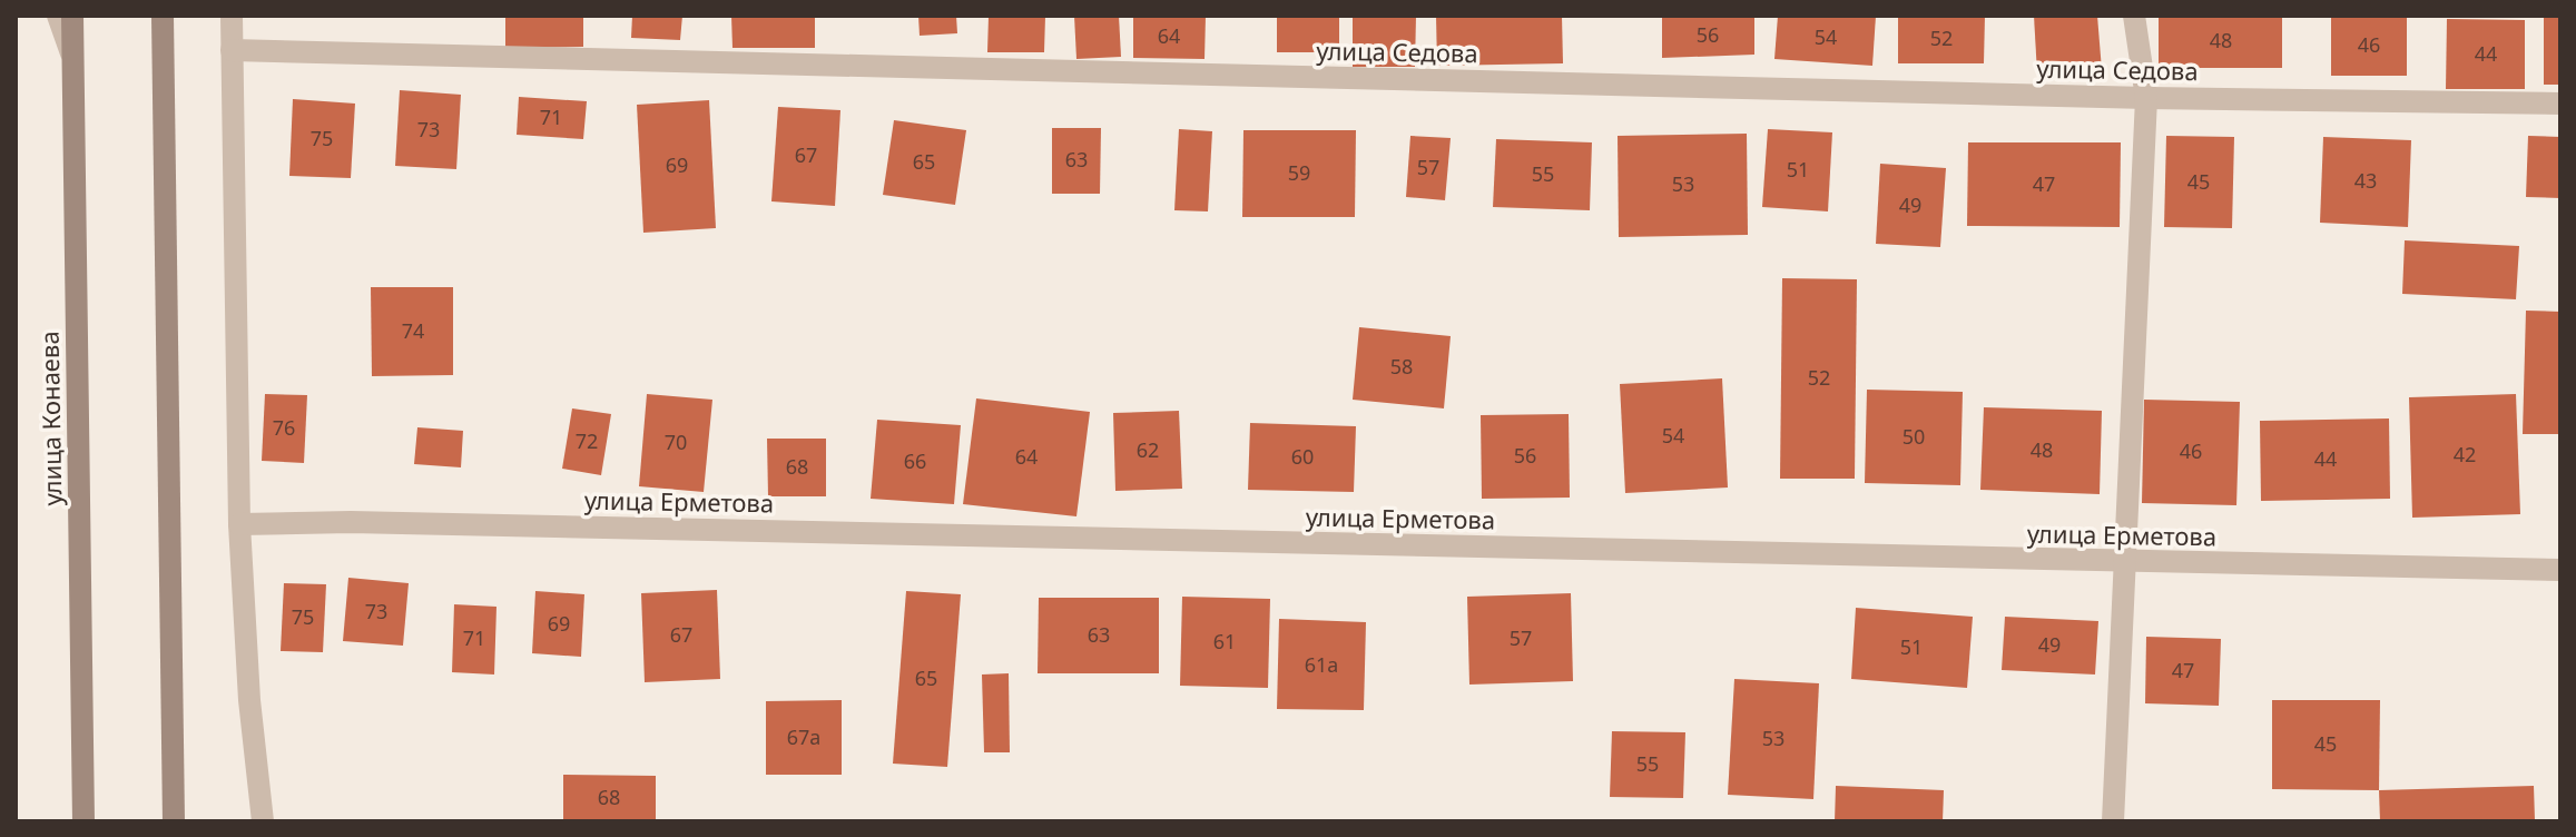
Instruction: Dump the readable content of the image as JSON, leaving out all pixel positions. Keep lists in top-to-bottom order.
{
  "streets": {
    "main road": ["улица Конаева"],
    "street": ["улица Седова", "улица Ерметова"]
  },
  "house_numbers": [
    "56",
    "64",
    "54",
    "52",
    "48",
    "46",
    "44",
    "71",
    "73",
    "75",
    "67",
    "63",
    "65",
    "69",
    "57",
    "51",
    "59",
    "55",
    "43",
    "45",
    "53",
    "47",
    "49",
    "74",
    "58",
    "52",
    "76",
    "54",
    "50",
    "72",
    "70",
    "62",
    "48",
    "46",
    "42",
    "56",
    "64",
    "60",
    "44",
    "66",
    "68",
    "73",
    "75",
    "69",
    "67",
    "63",
    "71",
    "57",
    "61",
    "49",
    "51",
    "61а",
    "47",
    "65",
    "67а",
    "53",
    "45",
    "55",
    "68"
  ]
}
